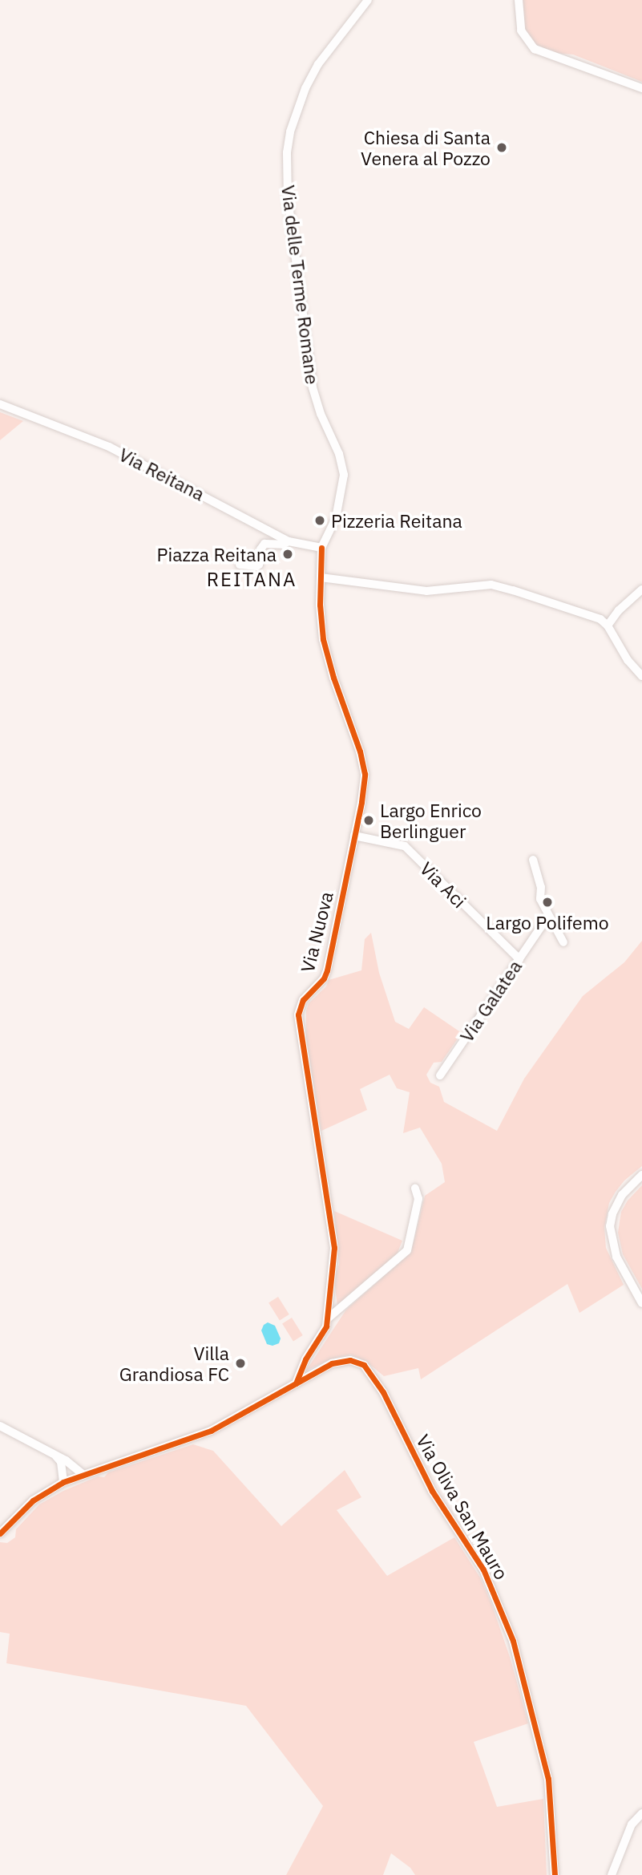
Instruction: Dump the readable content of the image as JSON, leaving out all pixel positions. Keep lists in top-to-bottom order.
{
  "streets": {
    "street": [
      "Via delle Terme Romane",
      "Via Reitana",
      "Via Aci",
      "Via Nuova",
      "Via Galatea",
      "Via Oliva San Mauro"
    ]
  },
  "crossings": [
    ["Via delle Terme Romane", "Via Reitana"],
    ["Via delle Terme Romane", "Via Nuova"],
    ["Via Reitana", "Via Nuova"],
    ["Via Aci", "Via Nuova"],
    ["Via Aci", "Via Galatea"],
    ["Via Nuova", "Via Oliva San Mauro"]
  ],
  "districts": ["REITANA"],
  "places": [
    "Chiesa di Santa Venera al Pozzo",
    "Pizzeria Reitana",
    "Piazza Reitana",
    "Largo Enrico Berlinguer",
    "Largo Polifemo",
    "Villa Grandiosa FC"
  ]
}
